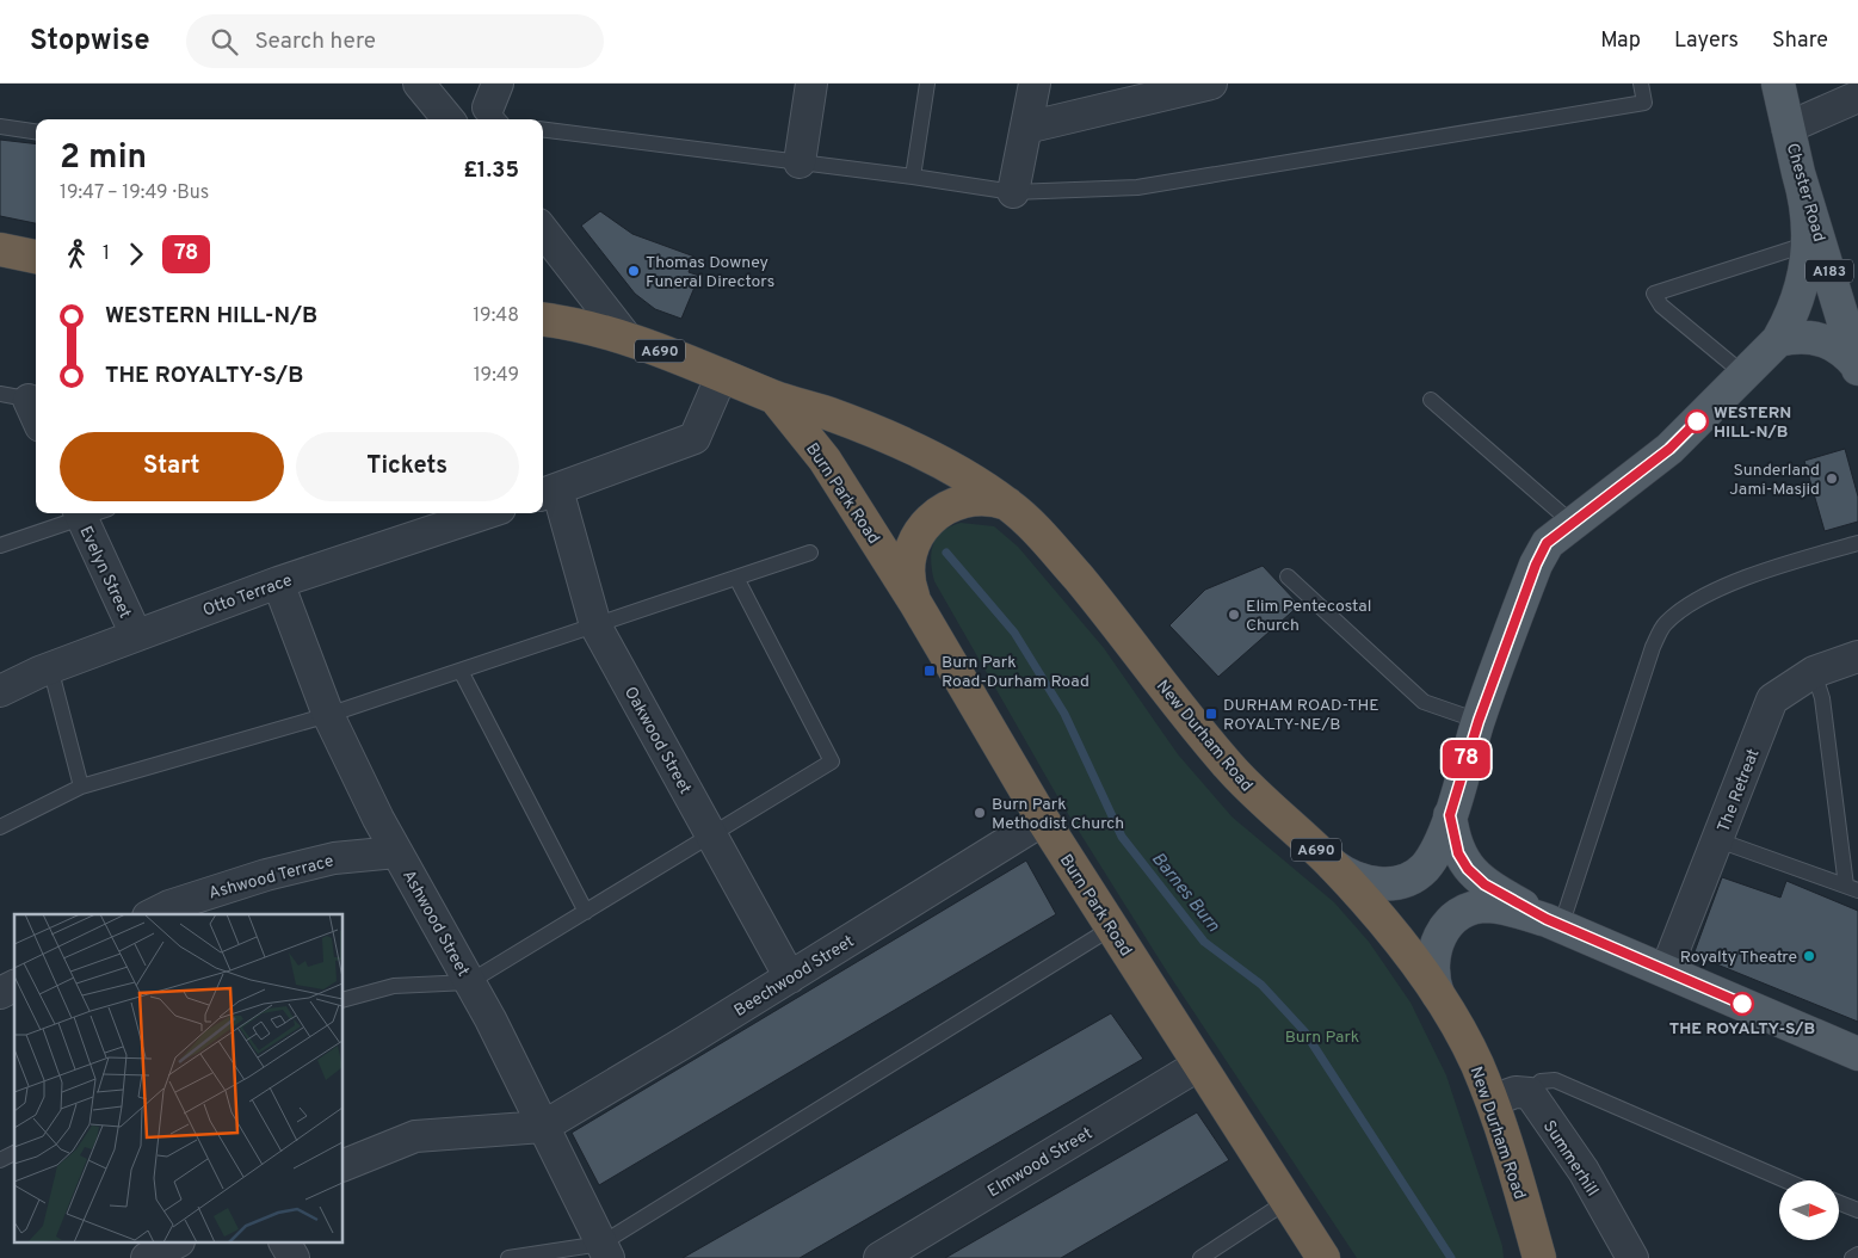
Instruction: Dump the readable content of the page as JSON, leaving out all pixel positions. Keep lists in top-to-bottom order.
{
  "streets": {
    "highway": ["A690", "Burn Park Road", "New Durham Road"],
    "main road": ["Chester Road", "A183"],
    "street": [
      "Evelyn Street",
      "Otto Terrace",
      "Oakwood Street",
      "The Retreat",
      "Ashwood Terrace",
      "Ashwood Street",
      "Beechwood Street",
      "Summerhill",
      "Elmwood Street"
    ]
  },
  "crossings": [
    ["A690", "Burn Park Road"],
    ["A690", "New Durham Road"],
    ["Burn Park Road", "New Durham Road"],
    ["Burn Park Road", "Beechwood Street"],
    ["Burn Park Road", "Elmwood Street"],
    ["Evelyn Street", "Otto Terrace"],
    ["Otto Terrace", "Ashwood Street"],
    ["Oakwood Street", "Beechwood Street"],
    ["Ashwood Terrace", "Ashwood Street"],
    ["Ashwood Street", "Beechwood Street"]
  ],
  "water": ["Barnes Burn"],
  "parks": ["Burn Park"],
  "places": {
    "other": [
      "Thomas Downey Funeral Directors",
      "WESTERN HILL-N/B",
      "Sunderland Jami-Masjid",
      "Elim Pentecostal Church",
      "Burn Park Methodist Church",
      "Royalty Theatre",
      "THE ROYALTY-S/B"
    ],
    "transit": ["Burn Park Road-Durham Road", "DURHAM ROAD-THE ROYALTY-NE/B"]
  },
  "lines": ["bus line 78"],
  "north": "right",
  "page": {
    "header": "Stopwise",
    "search": "Search here",
    "nav": ["Map", "Layers", "Share"],
    "on_map": "78",
    "heading": ["2 min", "19:47 – 19:49 · Bus", "£1.35"],
    "legs": ["1", "78"],
    "list": [
      {
        "name": "WESTERN HILL-N/B",
        "value": "19:48"
      },
      {
        "name": "THE ROYALTY-S/B",
        "value": "19:49"
      }
    ],
    "buttons": ["Start", "Tickets"]
  }
}
